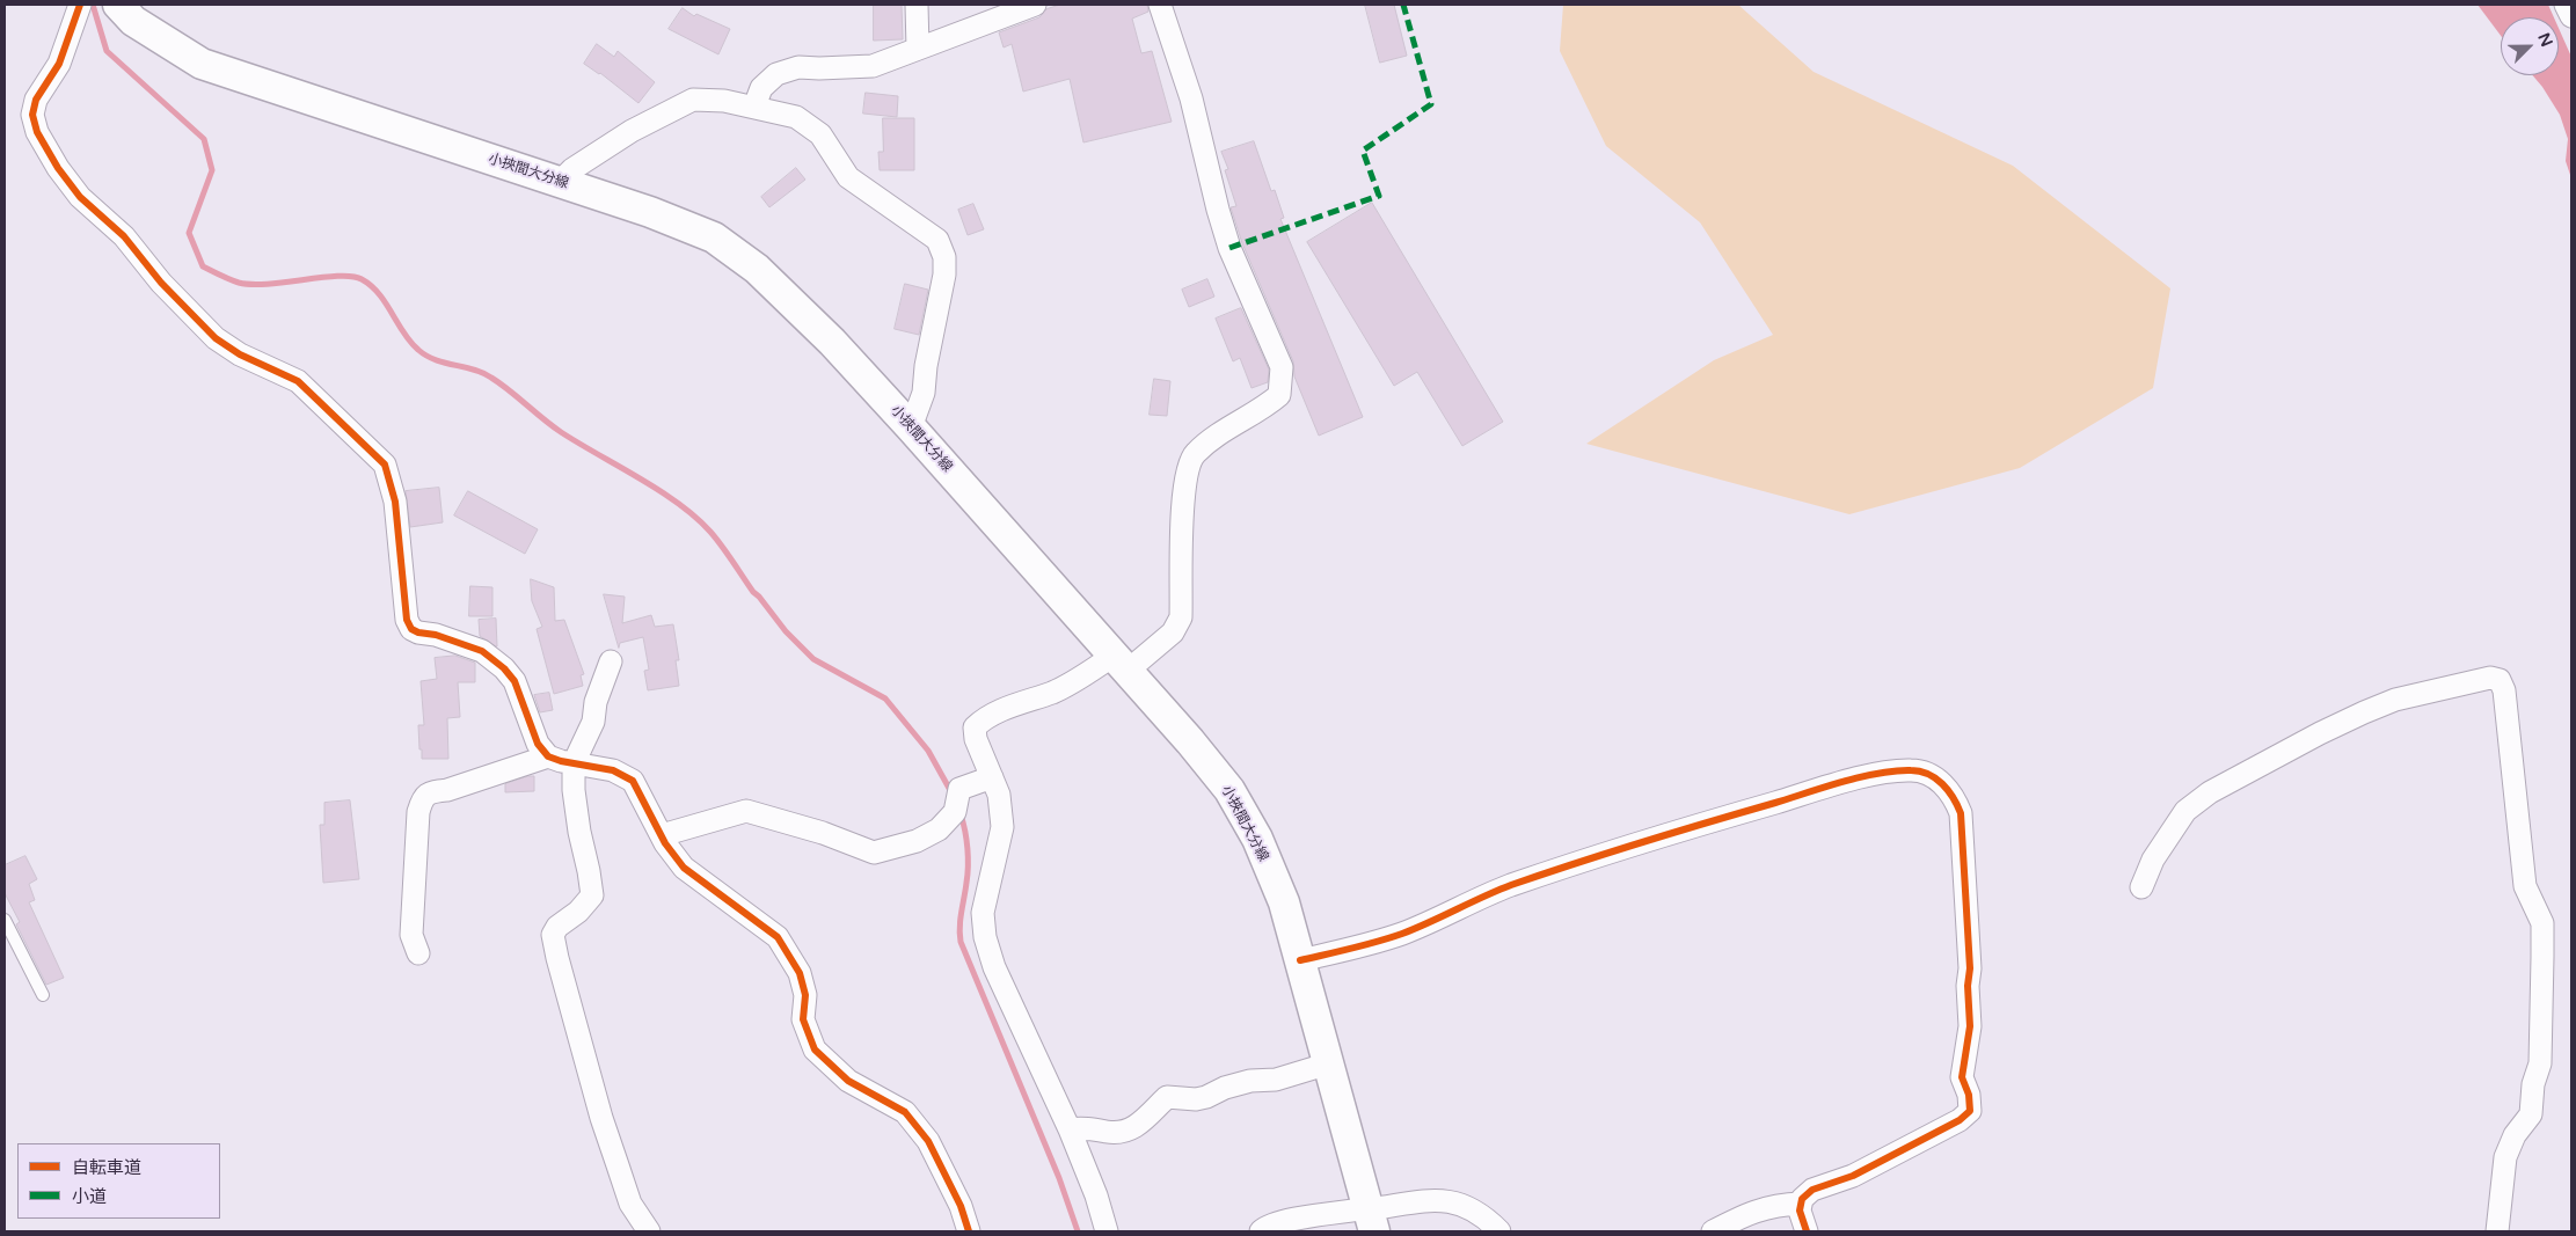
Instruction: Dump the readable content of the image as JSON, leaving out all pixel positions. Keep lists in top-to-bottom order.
{
  "streets": {
    "main road": ["小挾間大分線"]
  },
  "legend": ["自転車道", "小道"],
  "north": "top right"
}
